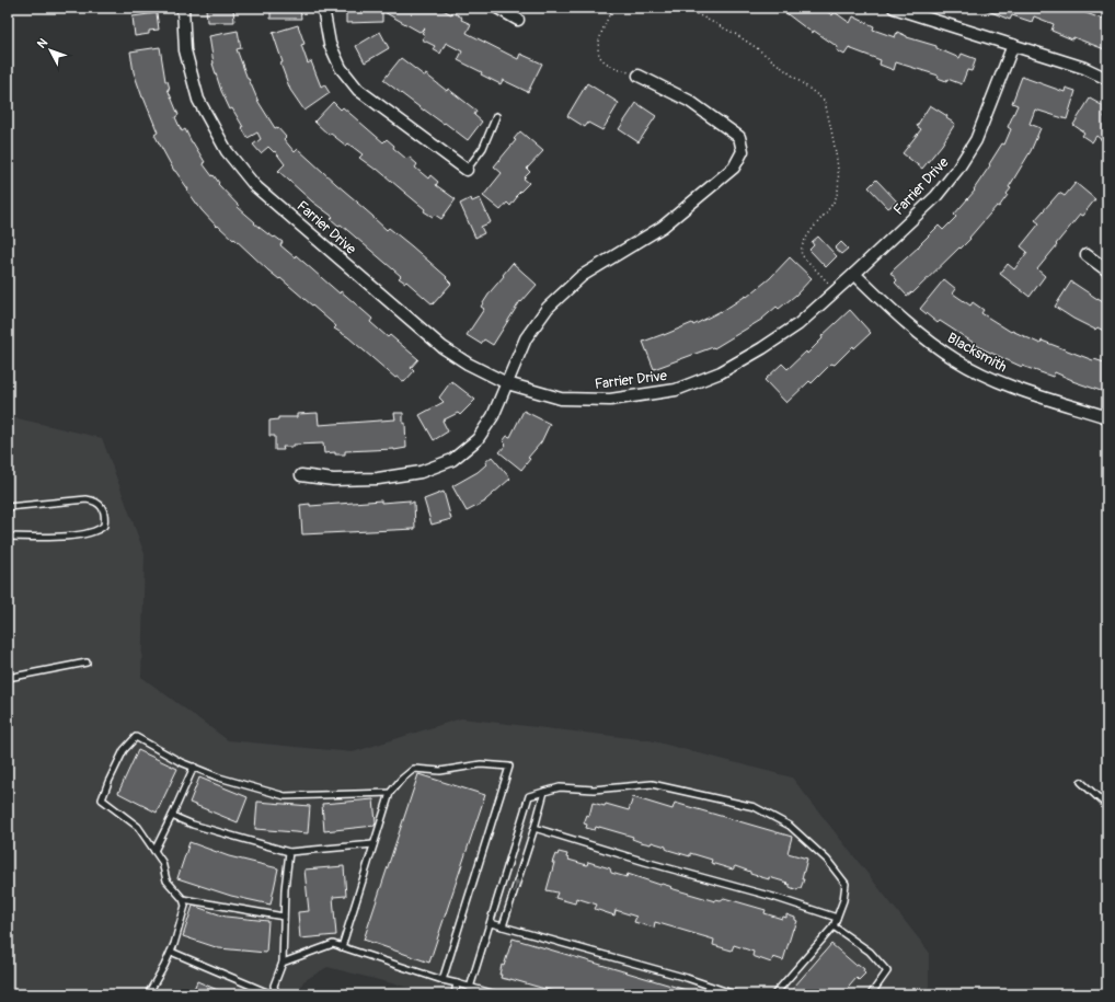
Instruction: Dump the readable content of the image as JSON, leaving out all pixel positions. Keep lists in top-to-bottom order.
{
  "streets": {
    "street": ["Farrier Drive", "Blacksmith"]
  },
  "crossings": [
    ["Farrier Drive", "Blacksmith"]
  ],
  "north": "top left"
}
